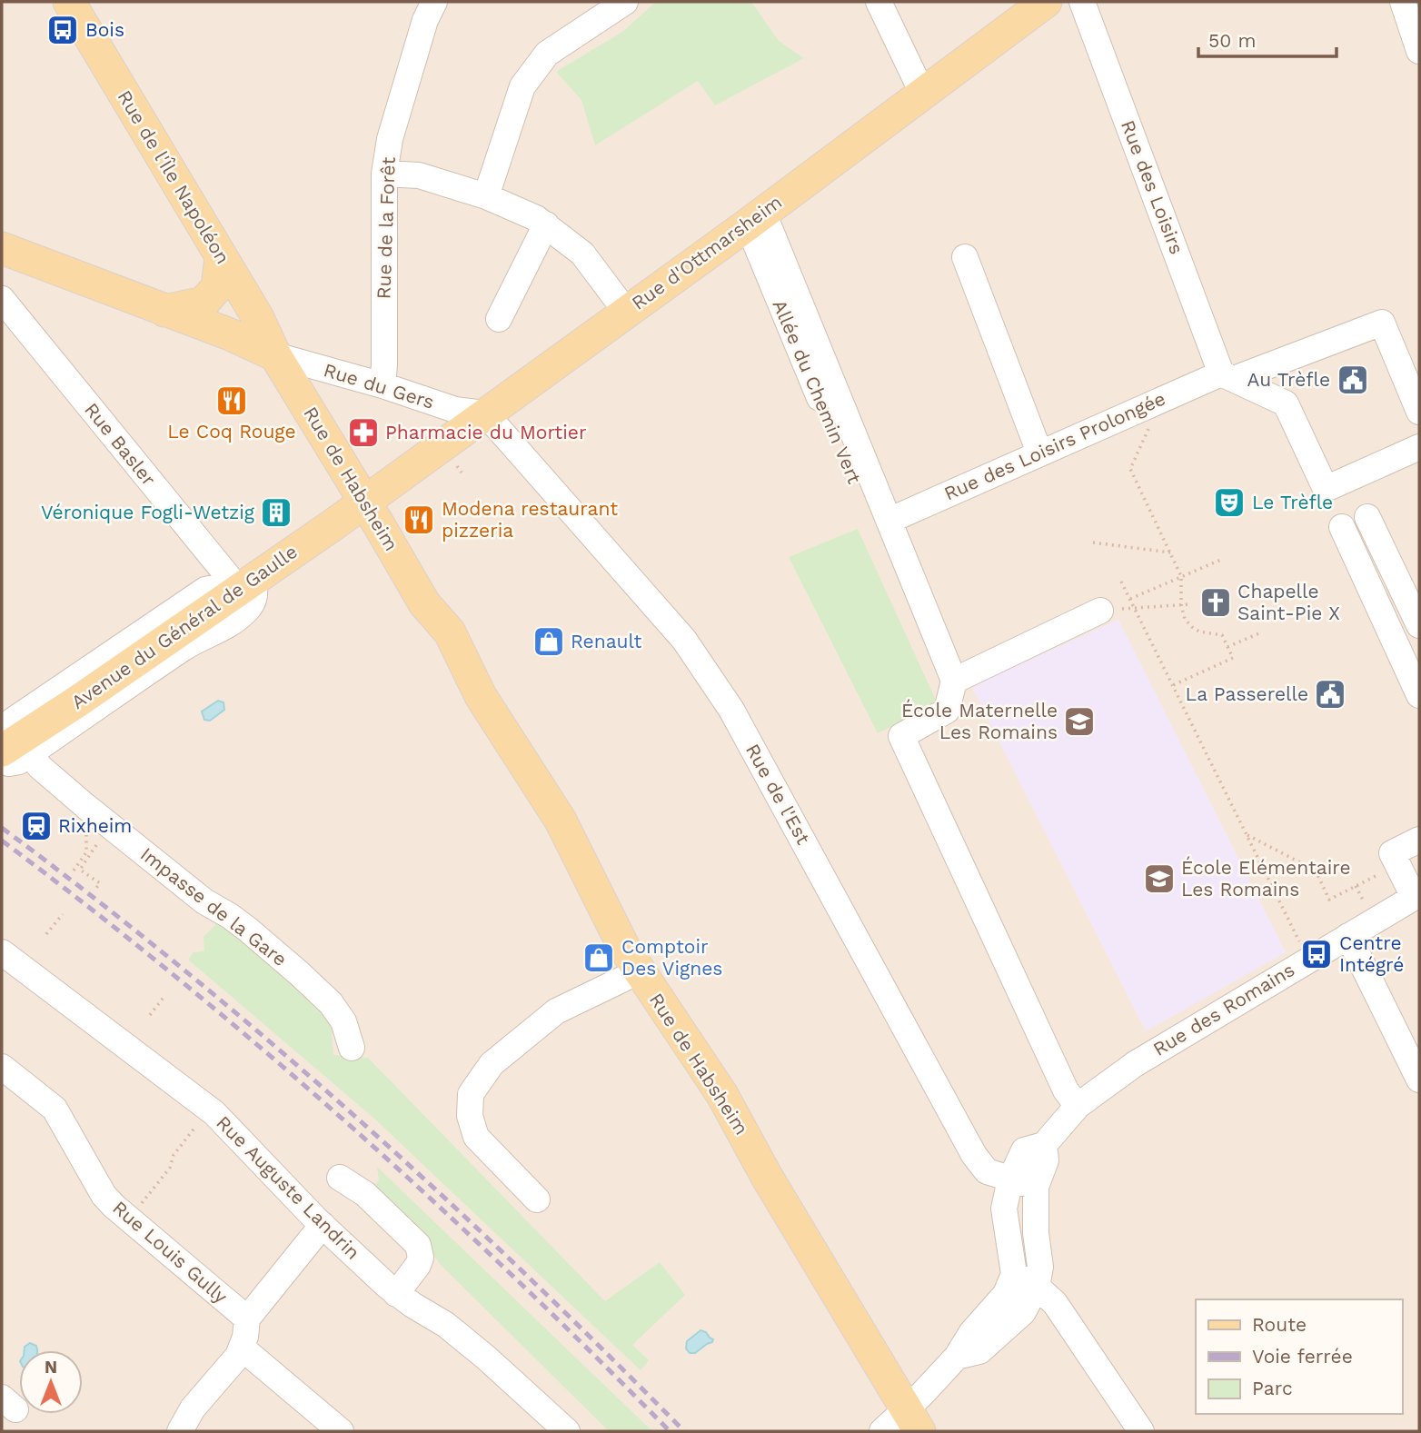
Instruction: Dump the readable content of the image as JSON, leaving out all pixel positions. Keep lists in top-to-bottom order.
{
  "streets": {
    "main road": [
      "Rue de l'Île Napoléon",
      "Rue d'Ottmarsheim",
      "Rue de Habsheim",
      "Avenue du Général de Gaulle"
    ],
    "street": [
      "Rue des Loisirs",
      "Rue de la Forêt",
      "Rue du Gers",
      "Allée du Chemin Vert",
      "Rue Basler",
      "Rue des Loisirs Prolongée",
      "Rue de l'Est",
      "Impasse de la Gare",
      "Rue des Romains",
      "Rue Auguste Landrin",
      "Rue Louis Gully"
    ]
  },
  "crossings": [
    ["Rue de l'Île Napoléon", "Rue du Gers"],
    ["Rue de l'Île Napoléon", "Rue de Habsheim"],
    ["Rue des Loisirs", "Rue des Loisirs Prolongée"],
    ["Rue de la Forêt", "Rue du Gers"],
    ["Rue d'Ottmarsheim", "Rue du Gers"],
    ["Rue d'Ottmarsheim", "Allée du Chemin Vert"],
    ["Rue d'Ottmarsheim", "Rue de Habsheim"],
    ["Rue d'Ottmarsheim", "Avenue du Général de Gaulle"],
    ["Rue d'Ottmarsheim", "Rue de l'Est"],
    ["Rue du Gers", "Rue de Habsheim"],
    ["Rue du Gers", "Rue de l'Est"],
    ["Allée du Chemin Vert", "Rue des Loisirs Prolongée"],
    ["Rue Basler", "Avenue du Général de Gaulle"],
    ["Rue de Habsheim", "Avenue du Général de Gaulle"],
    ["Avenue du Général de Gaulle", "Impasse de la Gare"],
    ["Rue de l'Est", "Rue des Romains"]
  ],
  "places": {
    "bus stop": ["Bois", "Centre Intégré"],
    "public building": ["Au Trèfle", "La Passerelle"],
    "restaurant": ["Le Coq Rouge", "Modena restaurant pizzeria"],
    "pharmacy": ["Pharmacie du Mortier"],
    "theatre": ["Le Trèfle"],
    "building": ["Véronique Fogli-Wetzig"],
    "church": ["Chapelle Saint-Pie X"],
    "shop": ["Renault", "Comptoir Des Vignes"],
    "school or university": ["École Maternelle Les Romains", "École Elémentaire Les Romains"],
    "station": ["Rixheim"]
  },
  "legend": ["Route", "Voie ferrée", "Parc"],
  "scale_bar": "50 m",
  "north": "top"
}
